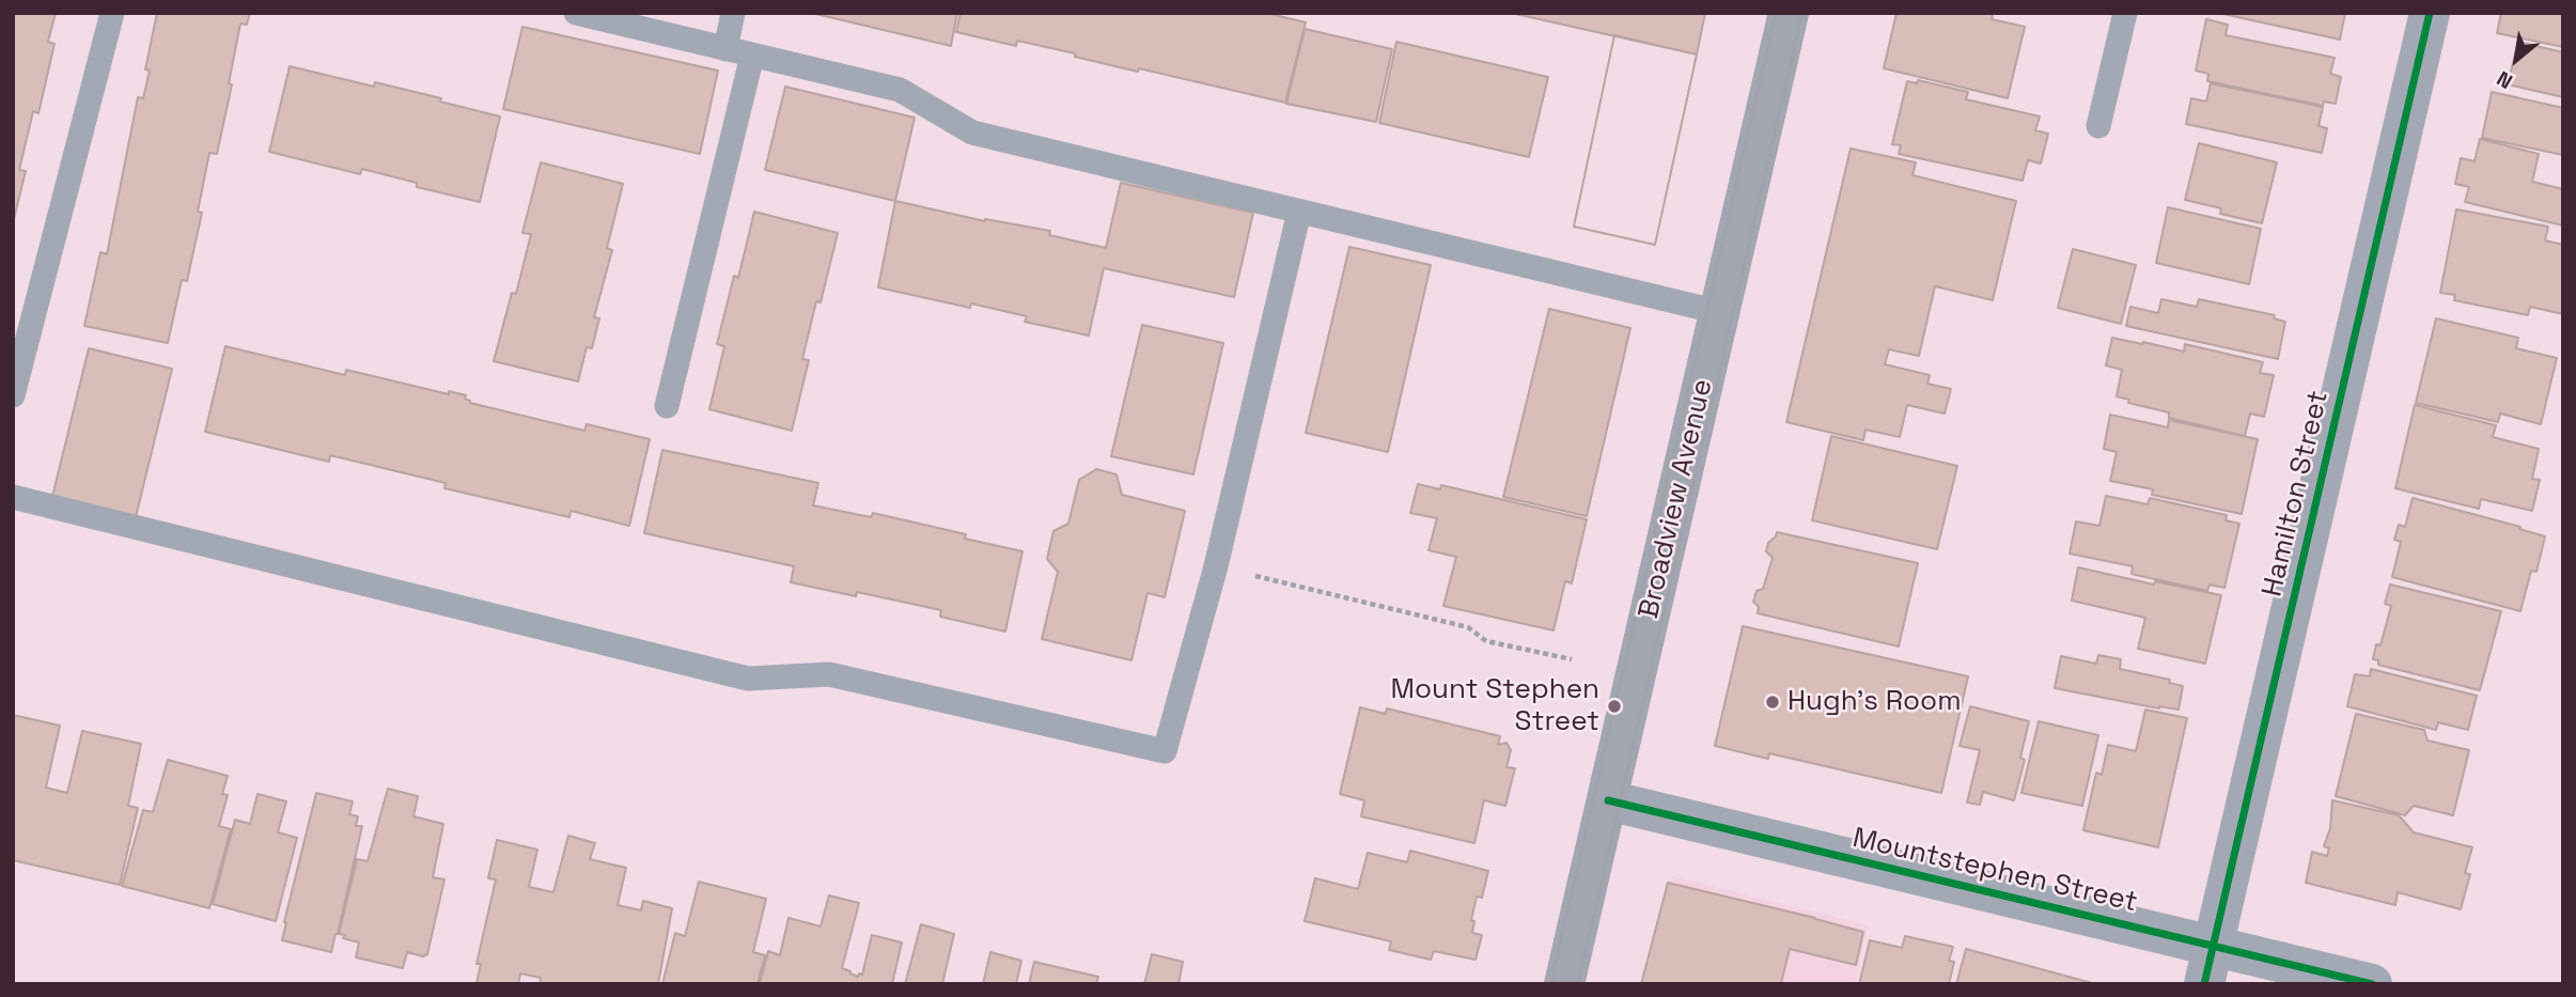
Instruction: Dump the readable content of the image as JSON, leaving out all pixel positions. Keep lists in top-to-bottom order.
{
  "streets": {
    "main road": ["Broadview Avenue"],
    "street": ["Hamilton Street", "Mountstephen Street"]
  },
  "crossings": [
    ["Hamilton Street", "Mountstephen Street"],
    ["Broadview Avenue", "Mountstephen Street"]
  ],
  "places": ["Hugh's Room", "Mount Stephen Street"],
  "north": "bottom left"
}
